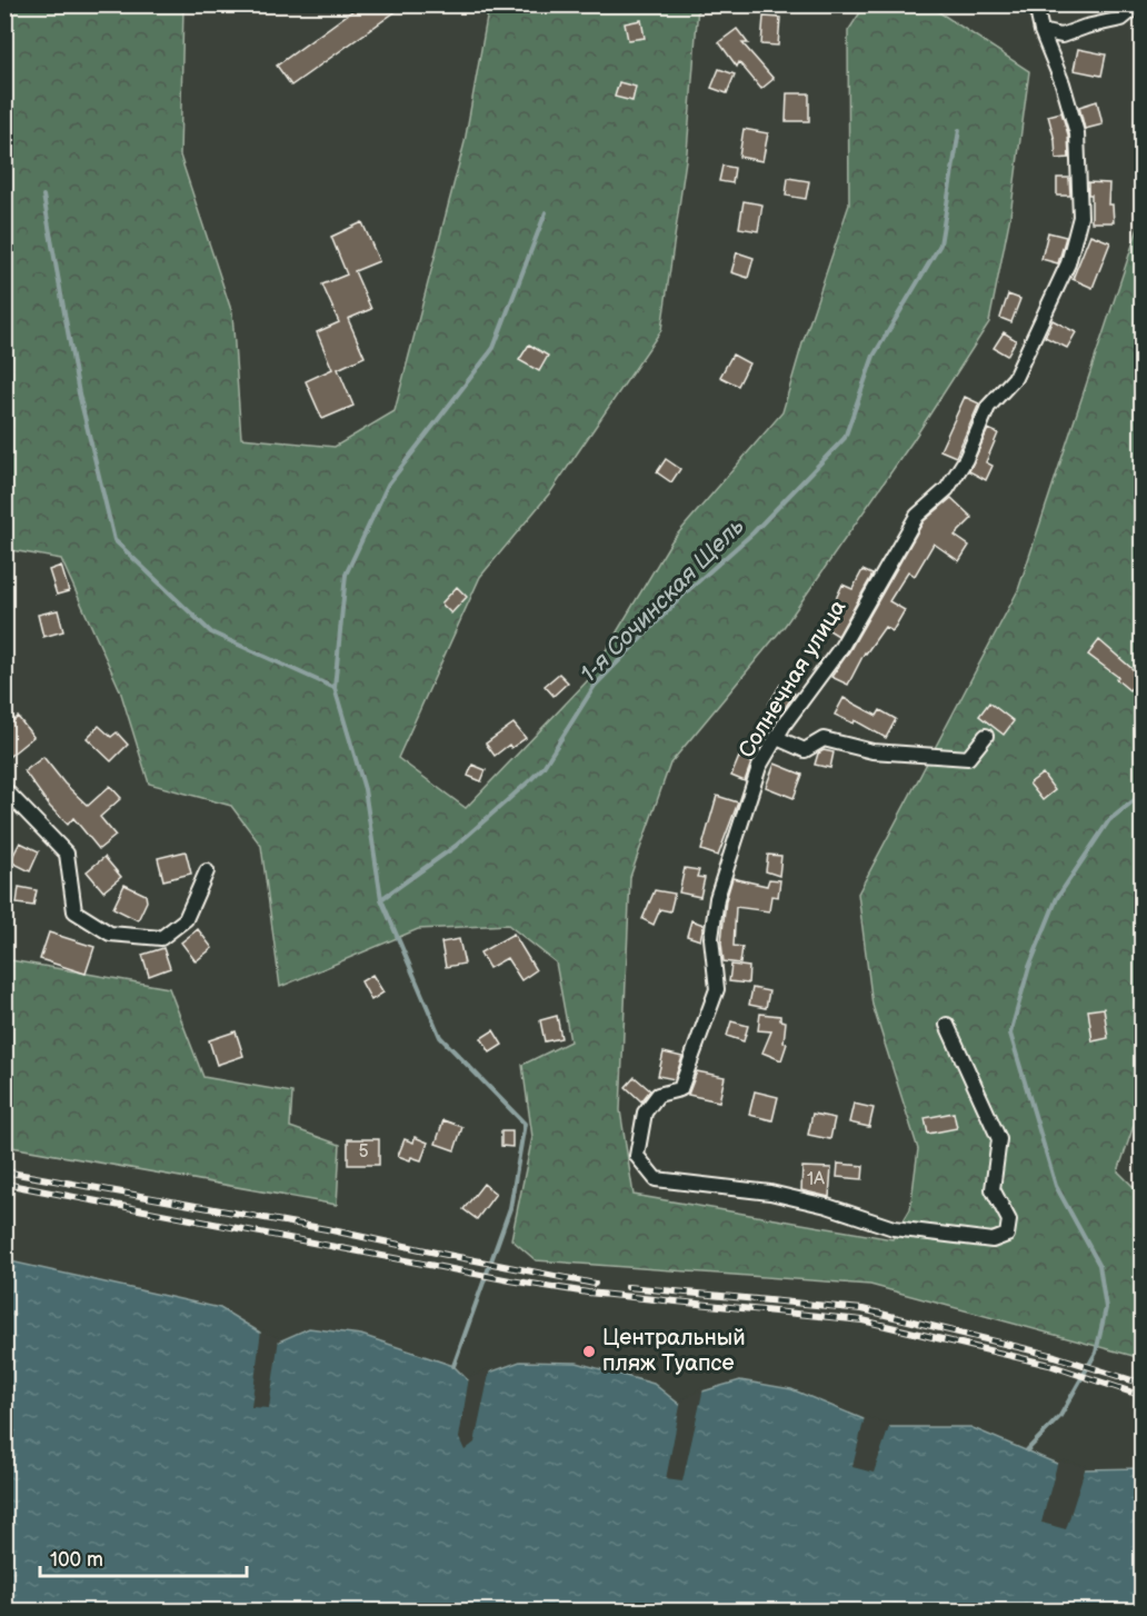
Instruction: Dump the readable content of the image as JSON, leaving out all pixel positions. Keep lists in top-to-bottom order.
{
  "streets": {
    "street": ["Солнечная улица"]
  },
  "water": ["1-я Сочинская Щель"],
  "places": ["Центральный пляж Туапсе"],
  "house_numbers": ["5", "1А"],
  "scale_bar": "100 m"
}
